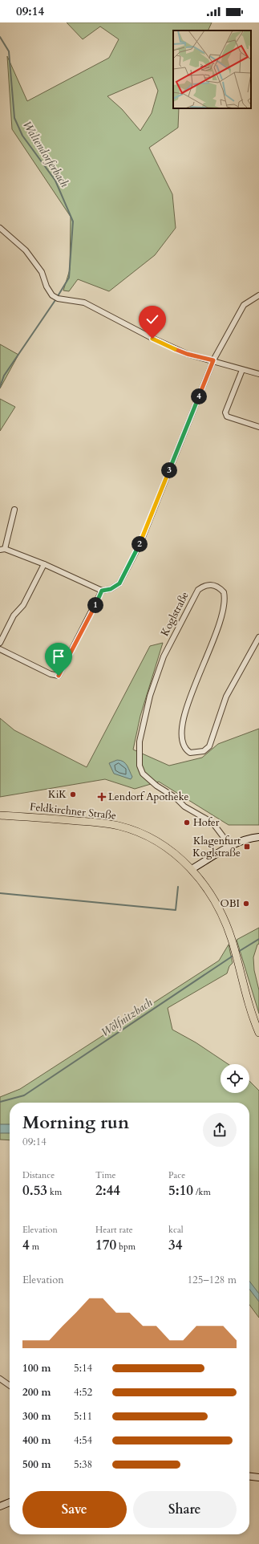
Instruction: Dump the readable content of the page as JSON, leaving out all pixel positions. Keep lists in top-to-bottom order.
{
  "streets": {
    "main road": ["Feldkirchner Straße"],
    "street": ["Koglstraße"]
  },
  "water": ["Waltendorferbach", "Wölfnitzbach"],
  "places": {
    "other": ["KiK", "Hofer", "OBI"],
    "health": ["Lendorf Apotheke"],
    "transit": ["Klagenfurt Koglstraße"]
  },
  "page": {
    "status": "09:14",
    "pins": [
      "4",
      "3",
      "2",
      "1"
    ],
    "heading": ["Morning run", "09:14"],
    "stats": [
      ["Distance", "0.53 km"],
      ["Time", "2:44"],
      ["Pace", "5:10 /km"],
      ["Elevation", "4 m"],
      ["Heart rate", "170 bpm"],
      ["kcal", "34"]
    ],
    "chart": ["Elevation", "125–128 m"],
    "list": [
      {
        "name": "100 m",
        "note": "5:14"
      },
      {
        "name": "200 m",
        "note": "4:52"
      },
      {
        "name": "300 m",
        "note": "5:11"
      },
      {
        "name": "400 m",
        "note": "4:54"
      },
      {
        "name": "500 m",
        "note": "5:38"
      }
    ],
    "buttons": ["Save", "Share"]
  }
}
